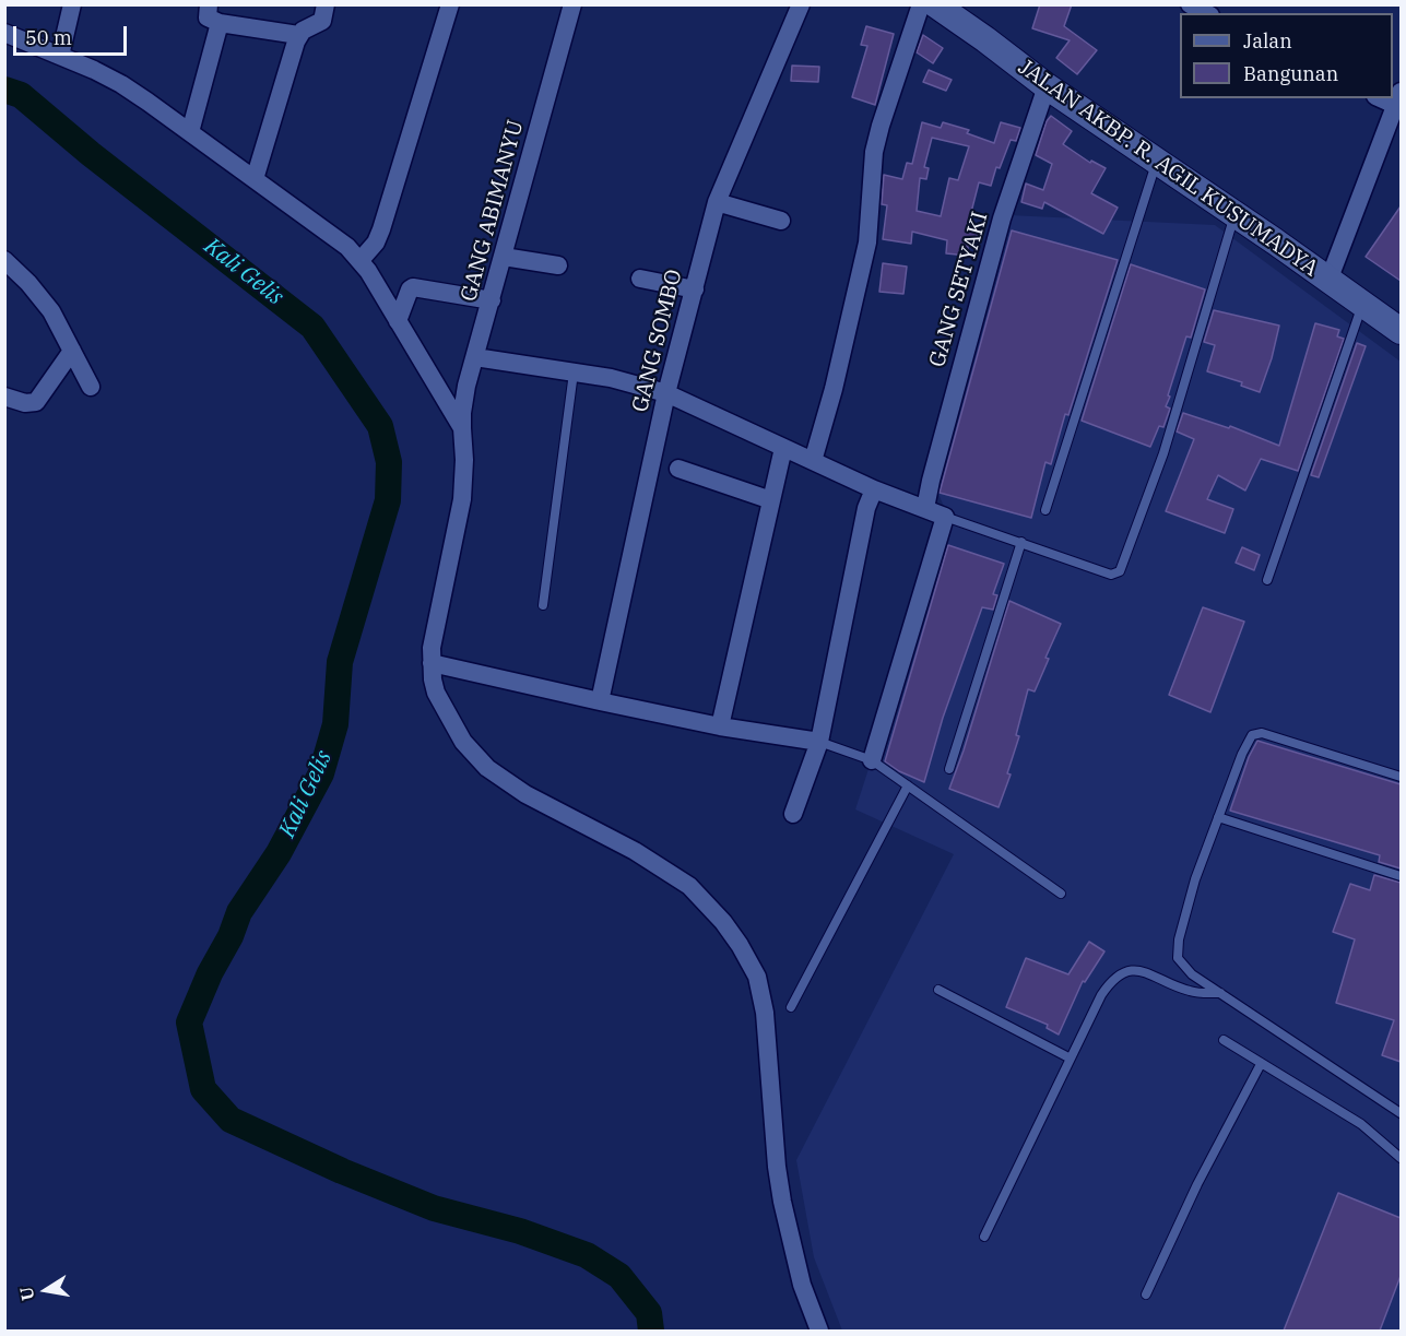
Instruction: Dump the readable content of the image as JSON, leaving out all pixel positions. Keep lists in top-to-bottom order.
{
  "streets": {
    "main road": ["JALAN AKBP. R. AGIL KUSUMADYA"],
    "street": ["GANG ABIMANYU", "GANG SETYAKI", "GANG SOMBO"]
  },
  "crossings": [
    ["JALAN AKBP. R. AGIL KUSUMADYA", "GANG SETYAKI"]
  ],
  "water": ["Kali Gelis"],
  "legend": ["Jalan", "Bangunan"],
  "scale_bar": "50 m",
  "north": "left"
}
